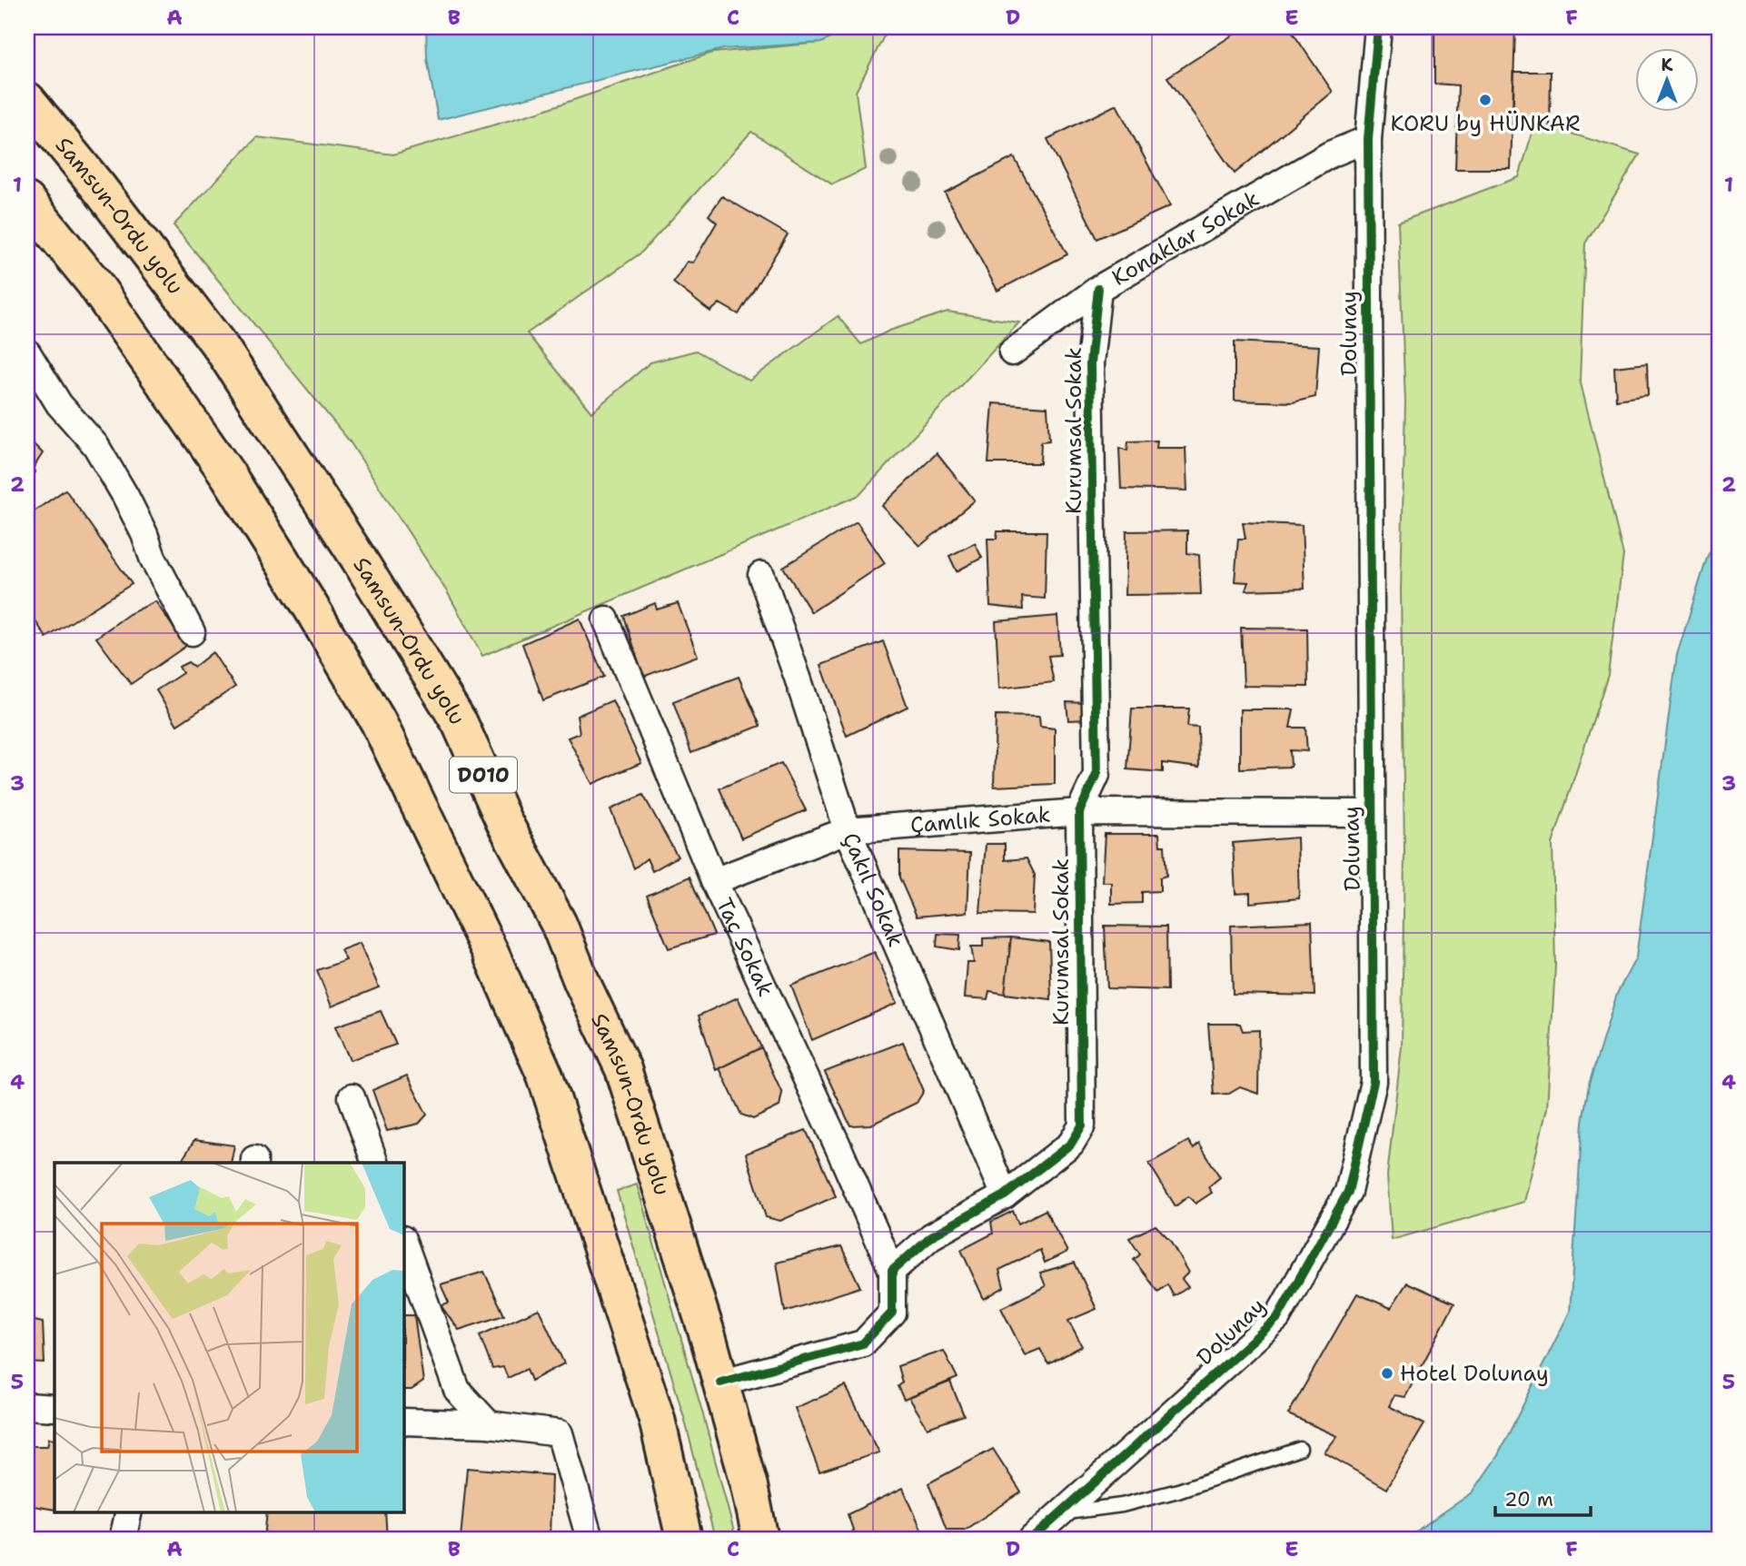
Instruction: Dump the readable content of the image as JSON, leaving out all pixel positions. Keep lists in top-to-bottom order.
{
  "streets": {
    "highway": ["Samsun-Ordu yolu", "D010"],
    "street": [
      "Konaklar Sokak",
      "Dolunay",
      "Kurumsal Sokak",
      "Çamlık Sokak",
      "Çakıl Sokak",
      "Taç Sokak"
    ]
  },
  "crossings": [
    ["Konaklar Sokak", "Dolunay"],
    ["Konaklar Sokak", "Kurumsal Sokak"],
    ["Dolunay", "Çamlık Sokak"],
    ["Kurumsal Sokak", "Çamlık Sokak"],
    ["Kurumsal Sokak", "Çakıl Sokak"],
    ["Kurumsal Sokak", "Taç Sokak"],
    ["Çamlık Sokak", "Çakıl Sokak"],
    ["Çamlık Sokak", "Taç Sokak"]
  ],
  "places": ["KORU by HÜNKAR", "Hotel Dolunay"],
  "scale_bar": "20 m",
  "north": "top",
  "grid": {
    "columns": [
      "A",
      "B",
      "C",
      "D",
      "E",
      "F"
    ],
    "rows": [
      "1",
      "2",
      "3",
      "4",
      "5"
    ]
  }
}
